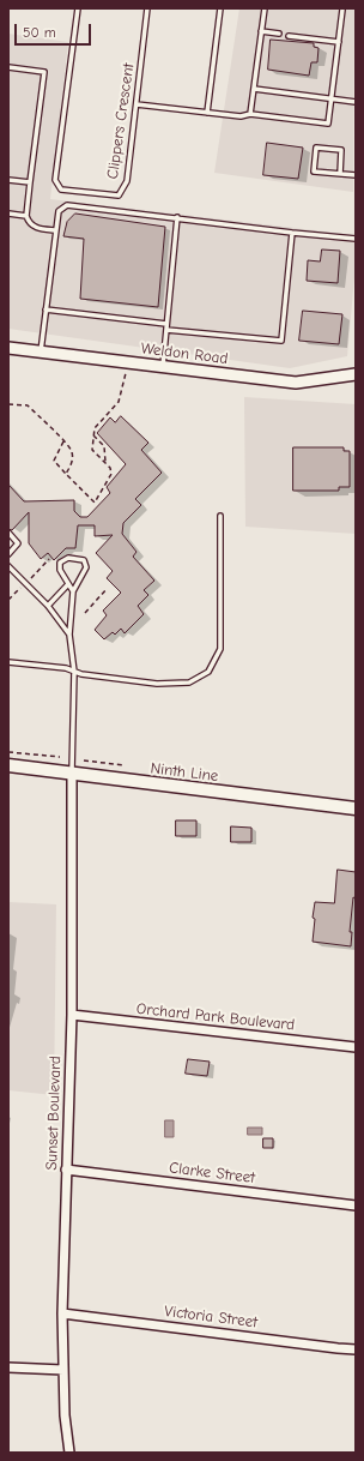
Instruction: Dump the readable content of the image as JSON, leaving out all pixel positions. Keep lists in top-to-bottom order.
{
  "streets": {
    "main road": ["Ninth Line"],
    "street": [
      "Weldon Road",
      "Orchard Park Boulevard",
      "Sunset Boulevard",
      "Clarke Street",
      "Victoria Street"
    ],
    "lane": ["Clippers Crescent"]
  },
  "crossings": [
    ["Ninth Line", "Sunset Boulevard"],
    ["Orchard Park Boulevard", "Sunset Boulevard"],
    ["Sunset Boulevard", "Clarke Street"],
    ["Sunset Boulevard", "Victoria Street"]
  ],
  "scale_bar": "50 m"
}
